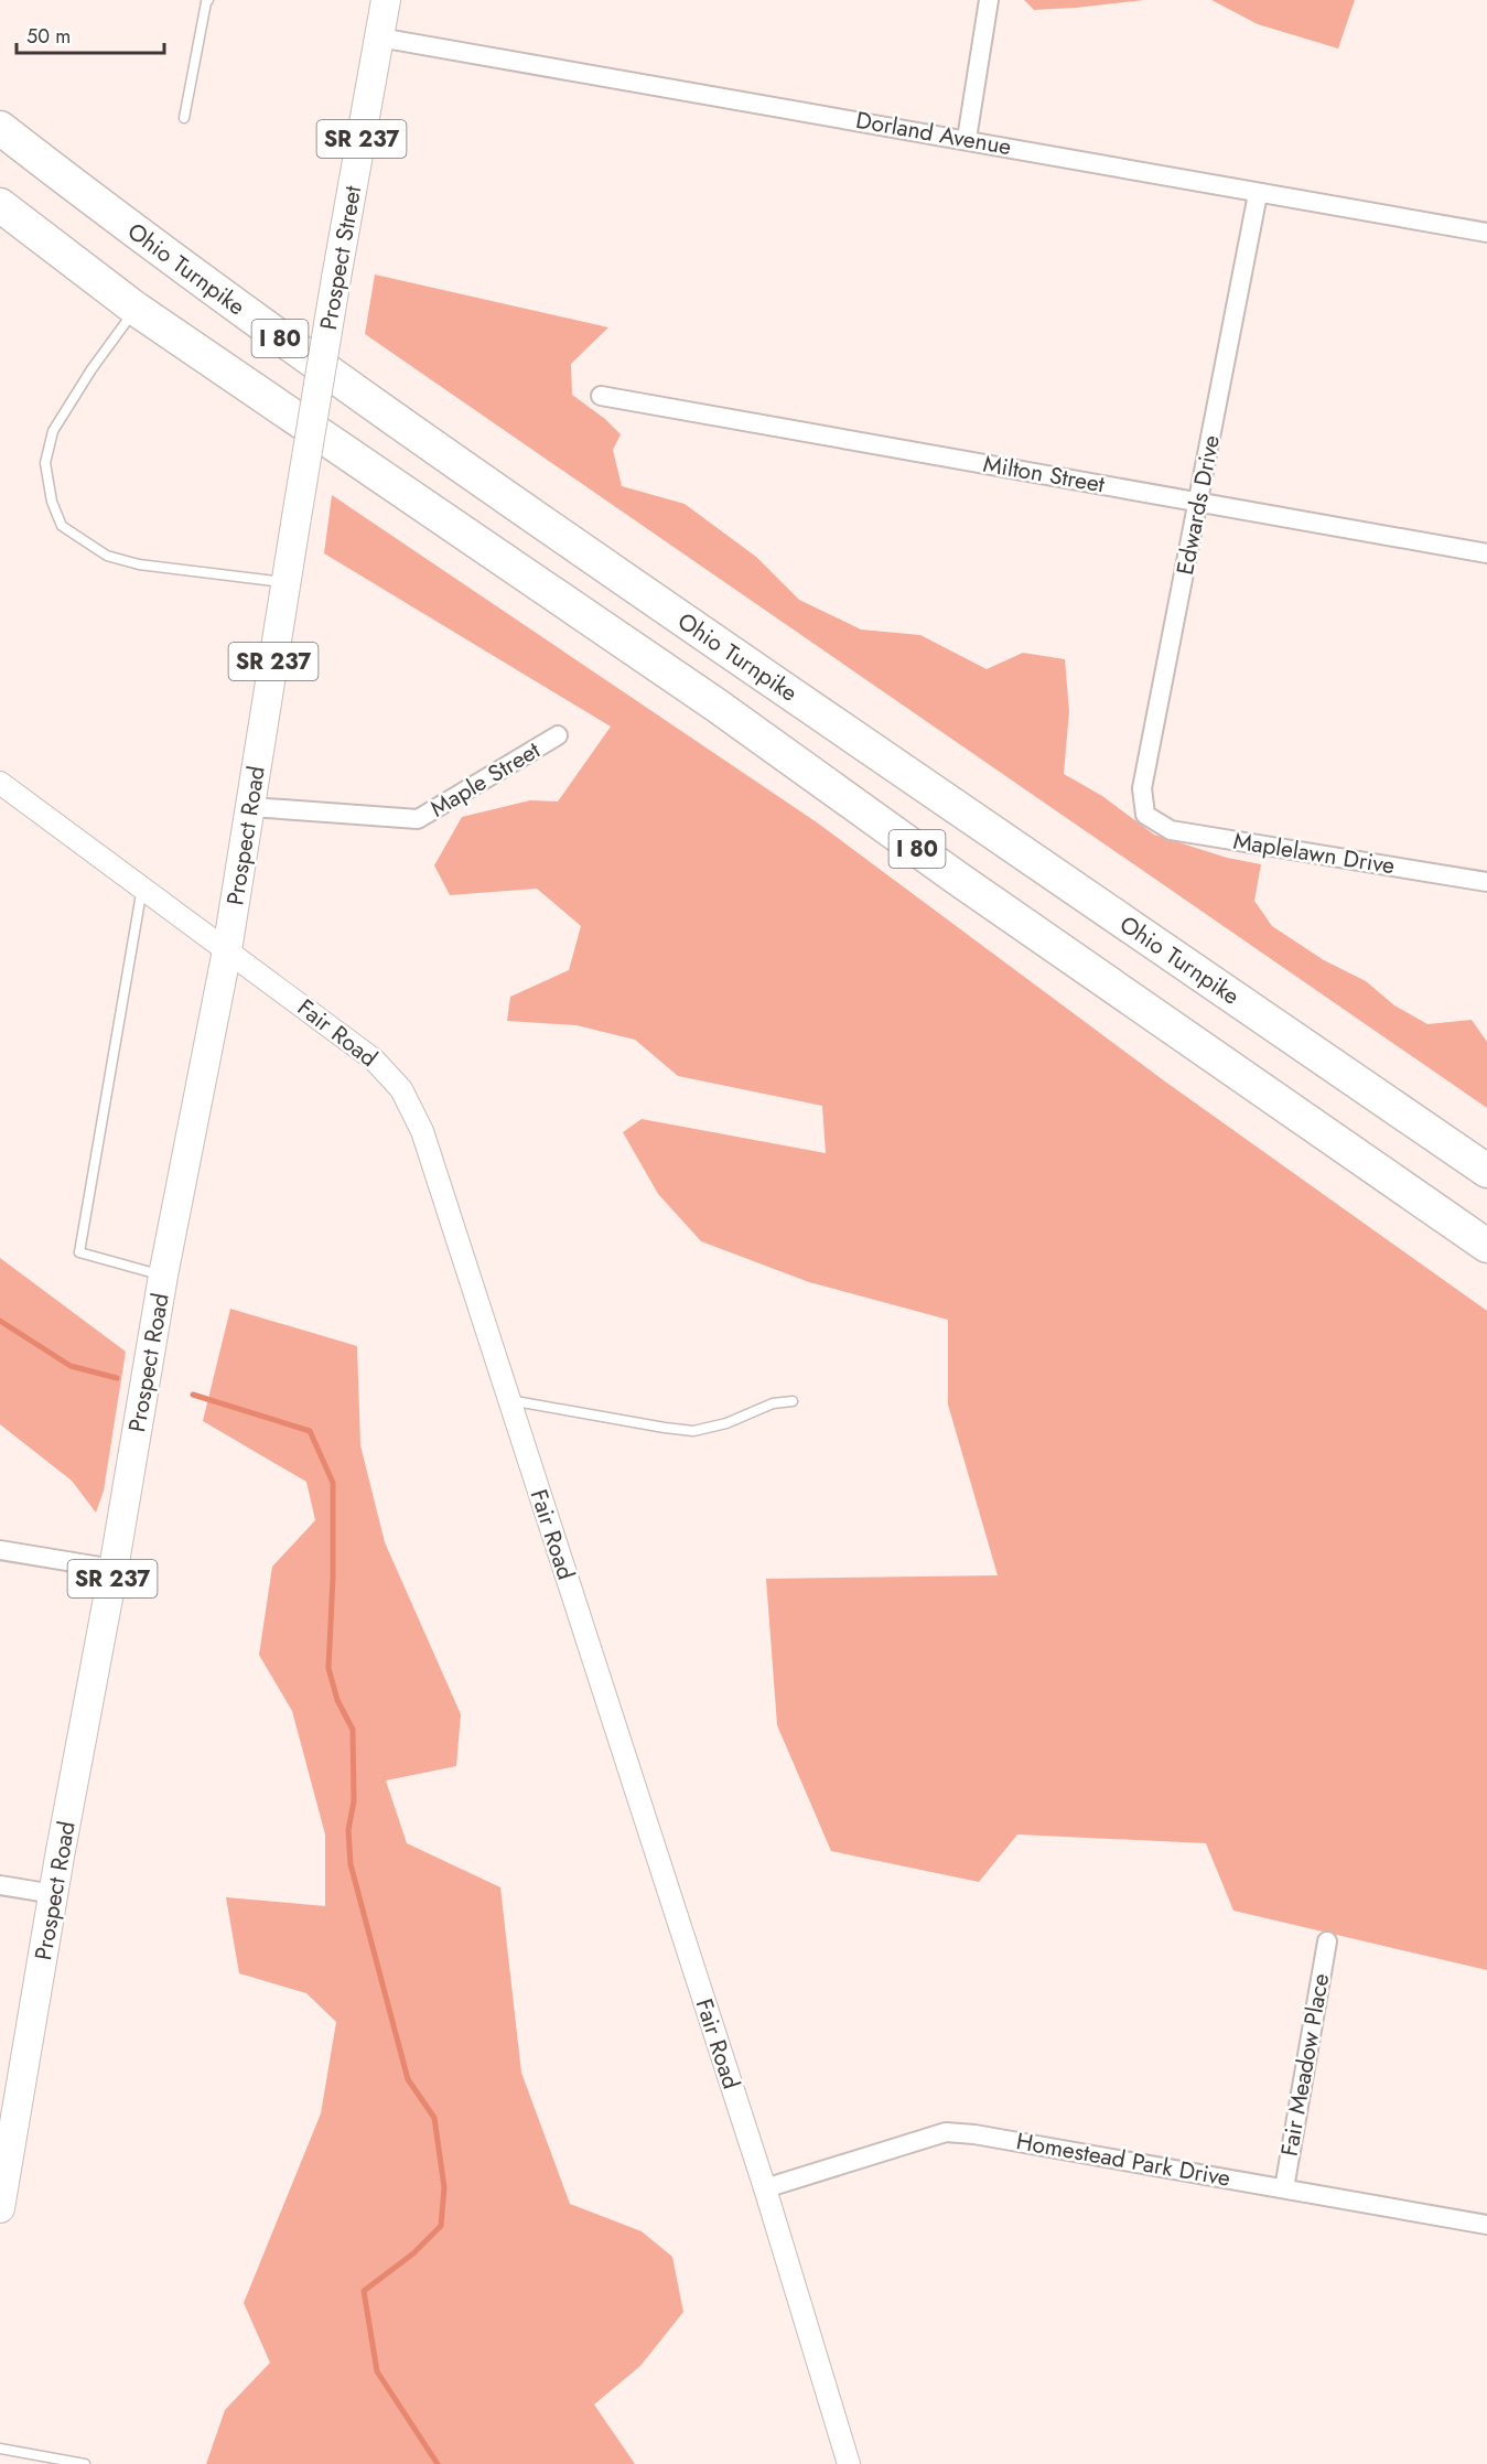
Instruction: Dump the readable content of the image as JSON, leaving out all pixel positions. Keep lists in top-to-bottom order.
{
  "streets": {
    "highway": ["Ohio Turnpike", "I 80"],
    "main road": ["SR 237", "Prospect Street", "Prospect Road"],
    "street": [
      "Dorland Avenue",
      "Milton Street",
      "Edwards Drive",
      "Maple Street",
      "Maplelawn Drive",
      "Fair Road",
      "Fair Meadow Place",
      "Homestead Park Drive"
    ]
  },
  "crossings": [
    ["Dorland Avenue", "Prospect Street"],
    ["Dorland Avenue", "Edwards Drive"],
    ["Prospect Street", "Prospect Road"],
    ["Milton Street", "Edwards Drive"],
    ["Edwards Drive", "Maplelawn Drive"],
    ["Maple Street", "Prospect Road"],
    ["Prospect Road", "Fair Road"],
    ["Fair Road", "Homestead Park Drive"],
    ["Fair Meadow Place", "Homestead Park Drive"]
  ],
  "scale_bar": "50 m"
}
